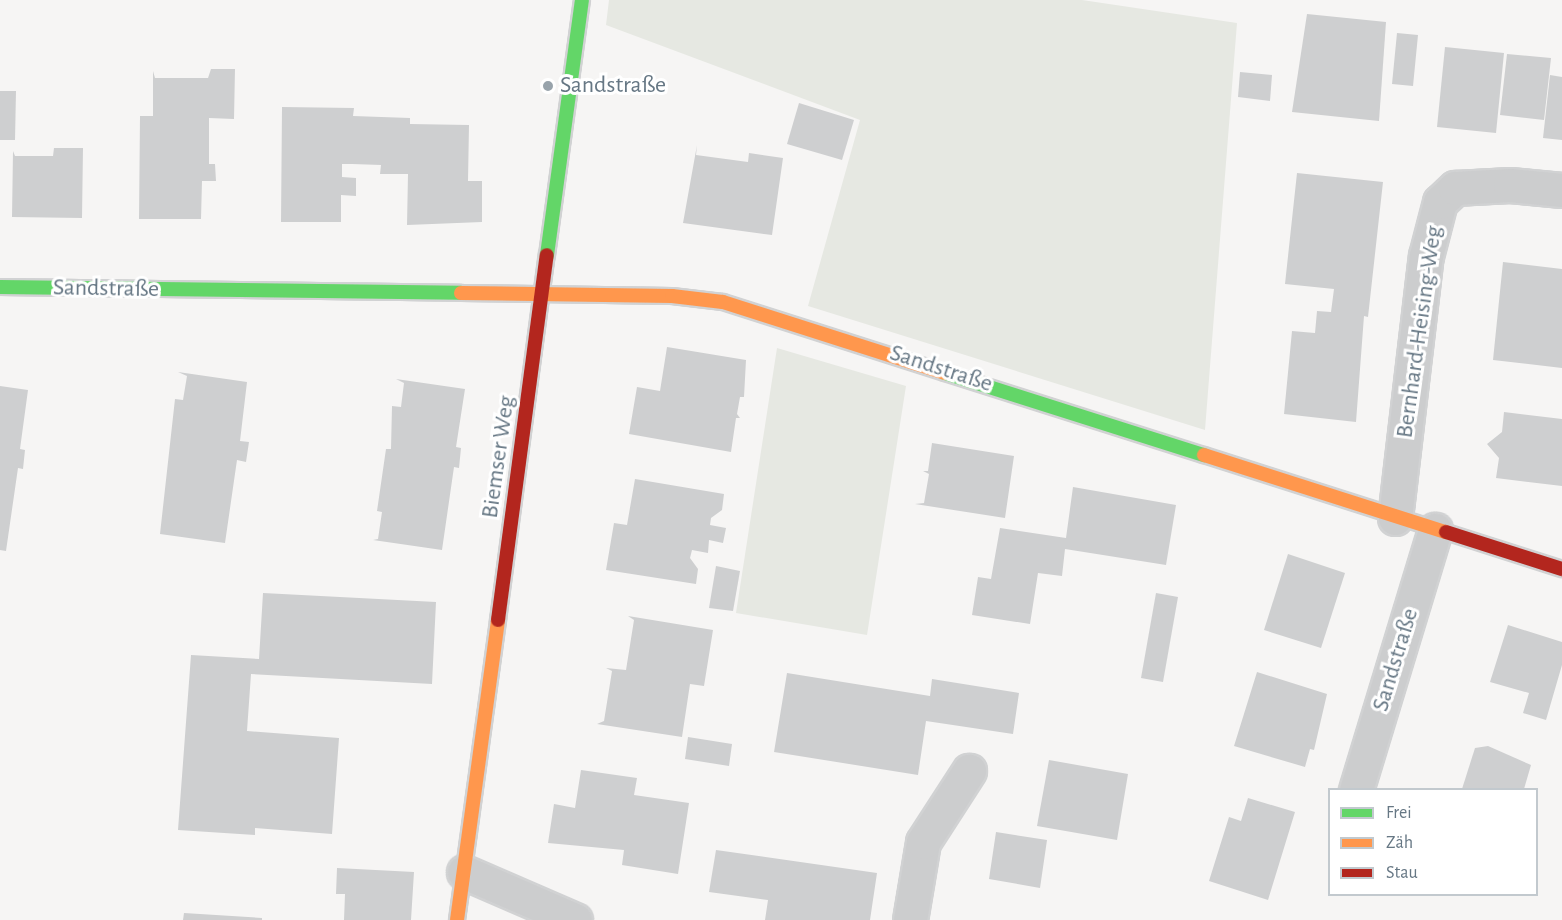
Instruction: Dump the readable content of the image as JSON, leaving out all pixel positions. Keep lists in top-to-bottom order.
{
  "streets": {
    "street": ["Sandstraße", "Bernhard-Heising-Weg", "Biemser Weg"]
  },
  "crossings": [
    ["Sandstraße", "Bernhard-Heising-Weg"],
    ["Sandstraße", "Biemser Weg"]
  ],
  "places": ["Sandstraße"],
  "legend": ["Frei", "Zäh", "Stau"]
}
